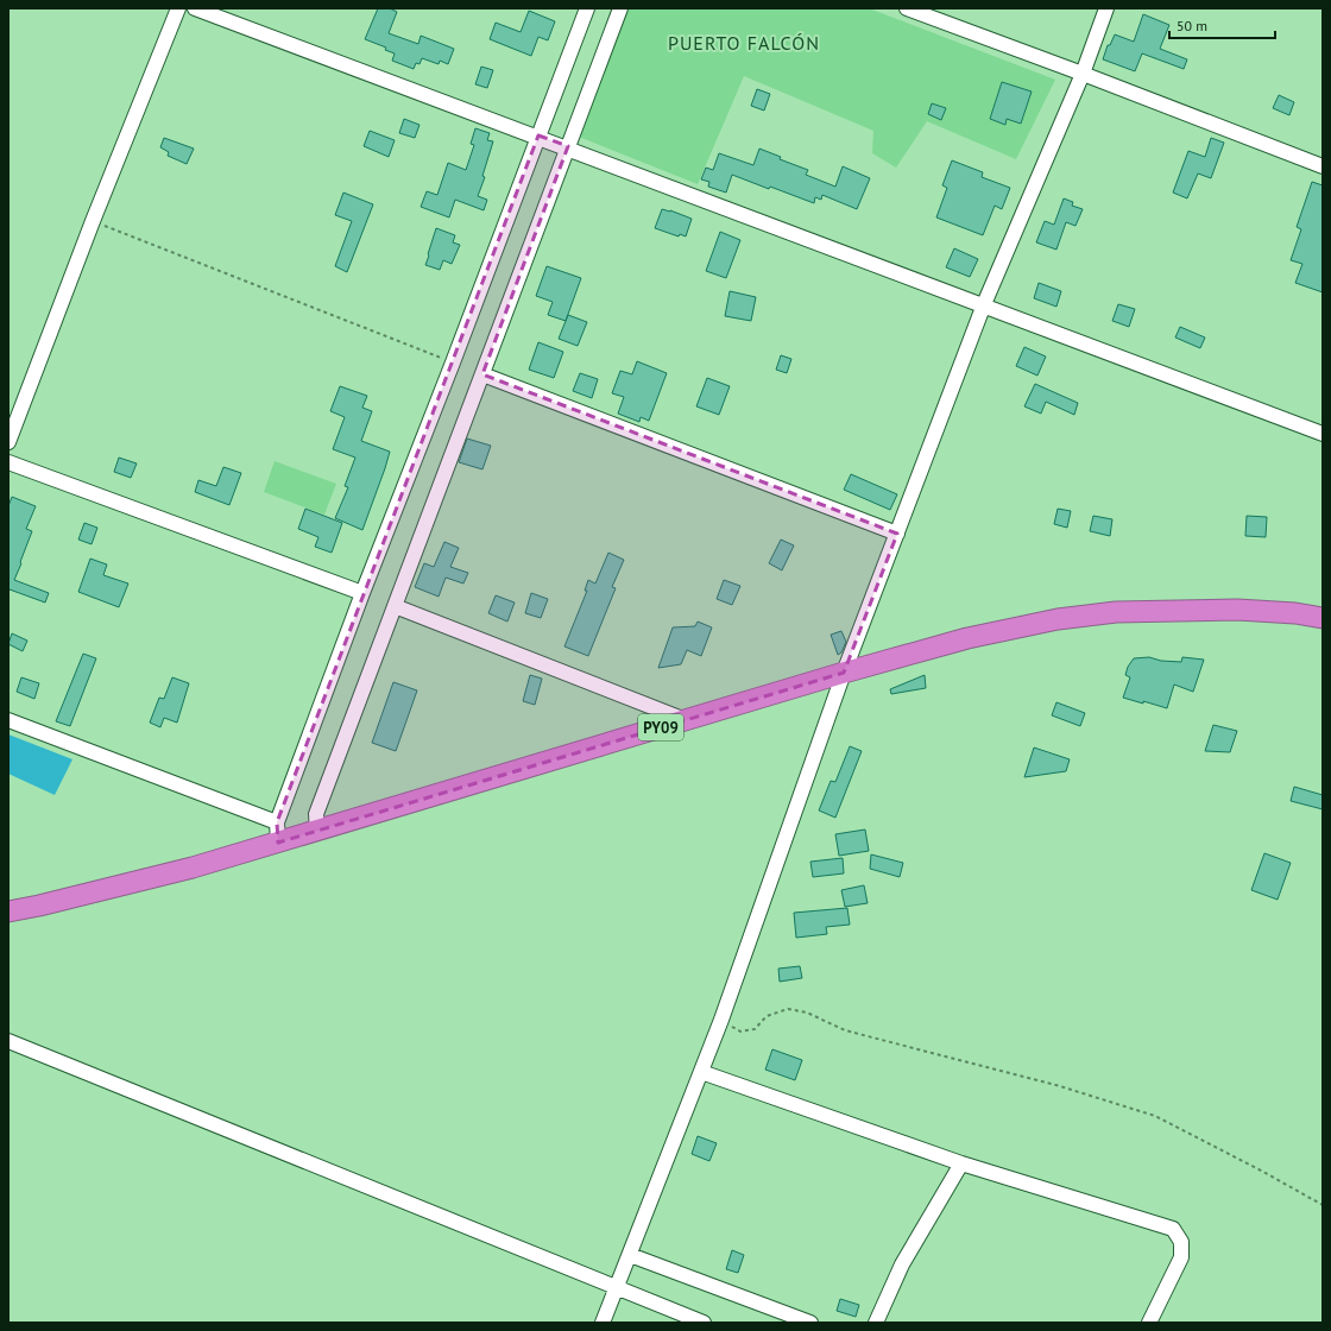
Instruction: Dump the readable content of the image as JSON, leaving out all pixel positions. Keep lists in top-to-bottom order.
{
  "streets": {
    "highway": ["PY09"]
  },
  "districts": ["PUERTO FALCÓN"],
  "scale_bar": "50 m"
}
